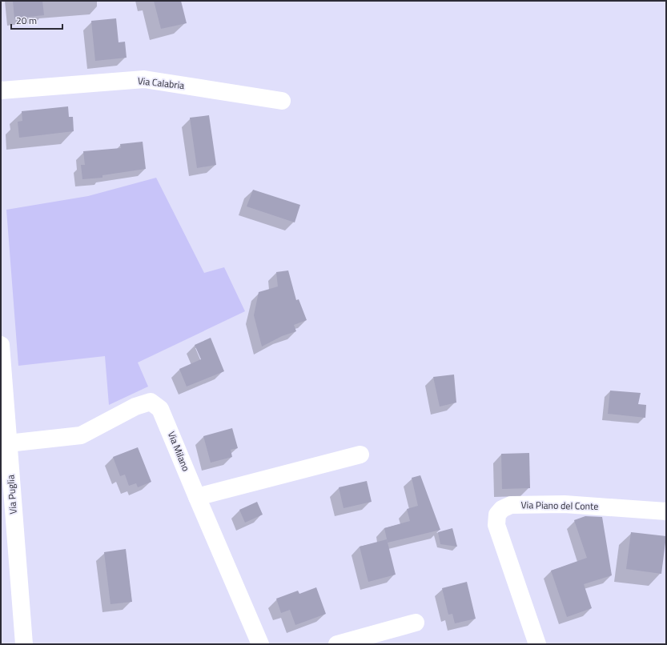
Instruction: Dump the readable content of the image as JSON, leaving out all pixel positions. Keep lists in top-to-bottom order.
{
  "streets": {
    "street": [
      "Via Calabria",
      "Via Milano",
      "Via Puglia",
      "Via Piano del Conte"
    ]
  },
  "crossings": [
    ["Via Milano", "Via Puglia"]
  ],
  "scale_bar": "20 m"
}
